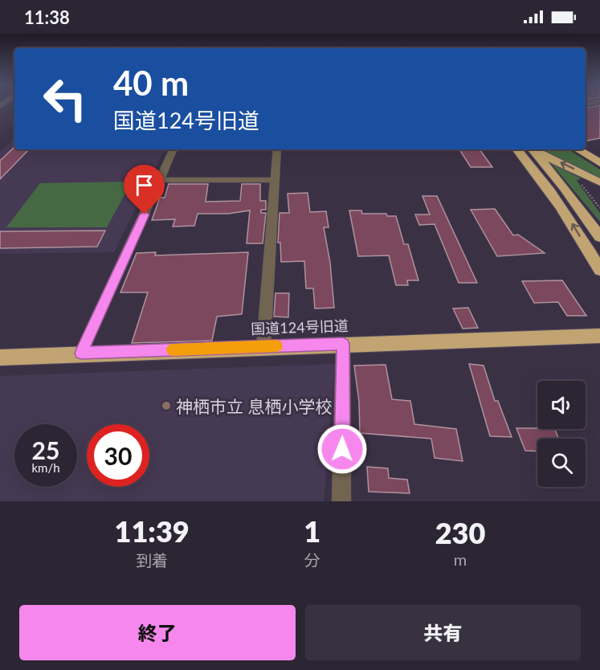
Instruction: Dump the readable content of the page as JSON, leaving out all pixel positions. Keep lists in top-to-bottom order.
{
  "streets": {
    "highway": ["国道124号旧道"]
  },
  "places": ["神栖市立 息栖小学校"],
  "page": {
    "status": "11:38",
    "turn": ["40 m", "国道124号旧道"],
    "speed": "25 km/h",
    "limit": "30",
    "eta": [
      "11:39",
      "到着",
      "1",
      "分",
      "230",
      "m"
    ],
    "buttons": ["終了", "共有"]
  }
}
